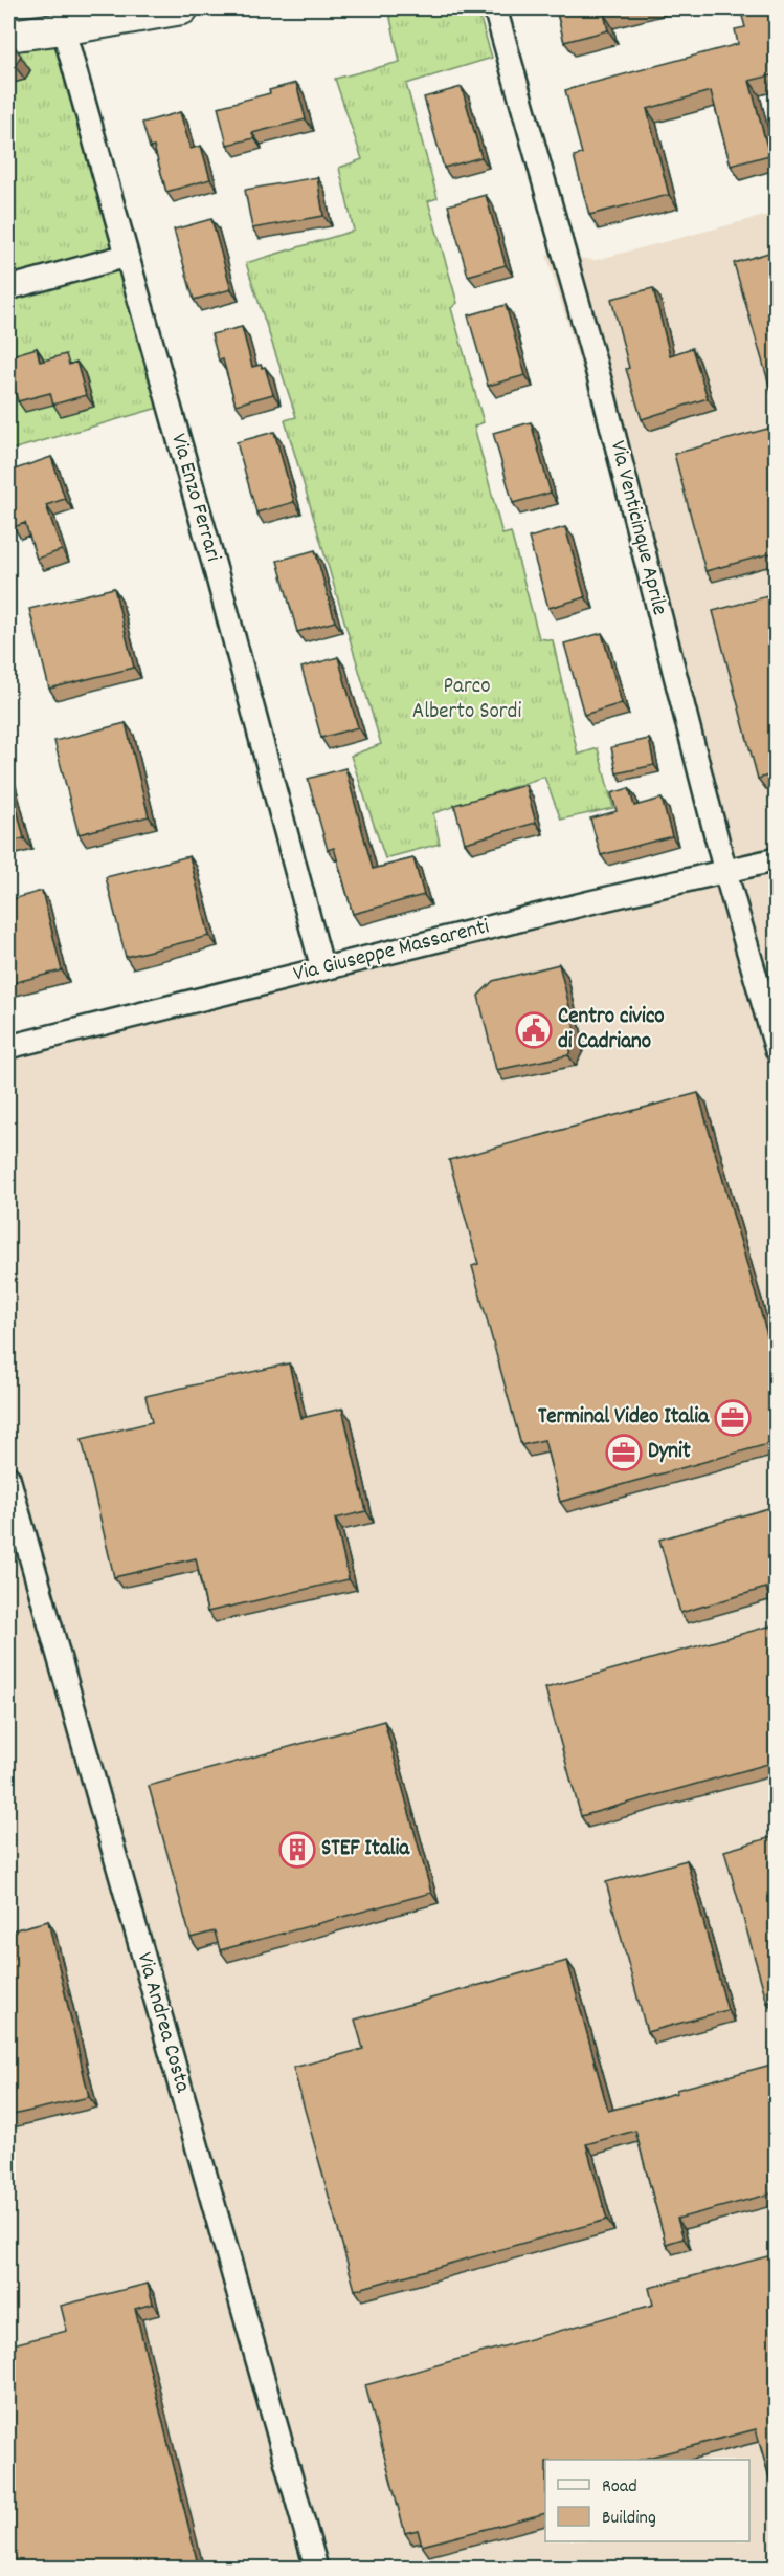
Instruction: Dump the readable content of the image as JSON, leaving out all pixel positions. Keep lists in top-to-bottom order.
{
  "streets": {
    "street": [
      "Via Enzo Ferrari",
      "Via Venticinque Aprile",
      "Via Giuseppe Massarenti",
      "Via Andrea Costa"
    ]
  },
  "crossings": [
    ["Via Enzo Ferrari", "Via Giuseppe Massarenti"],
    ["Via Venticinque Aprile", "Via Giuseppe Massarenti"]
  ],
  "parks": ["Parco Alberto Sordi"],
  "places": {
    "public building": ["Centro civico di Cadriano"],
    "office": ["Terminal Video Italia", "Dynit"],
    "building": ["STEF Italia"]
  },
  "legend": ["Road", "Building"]
}
